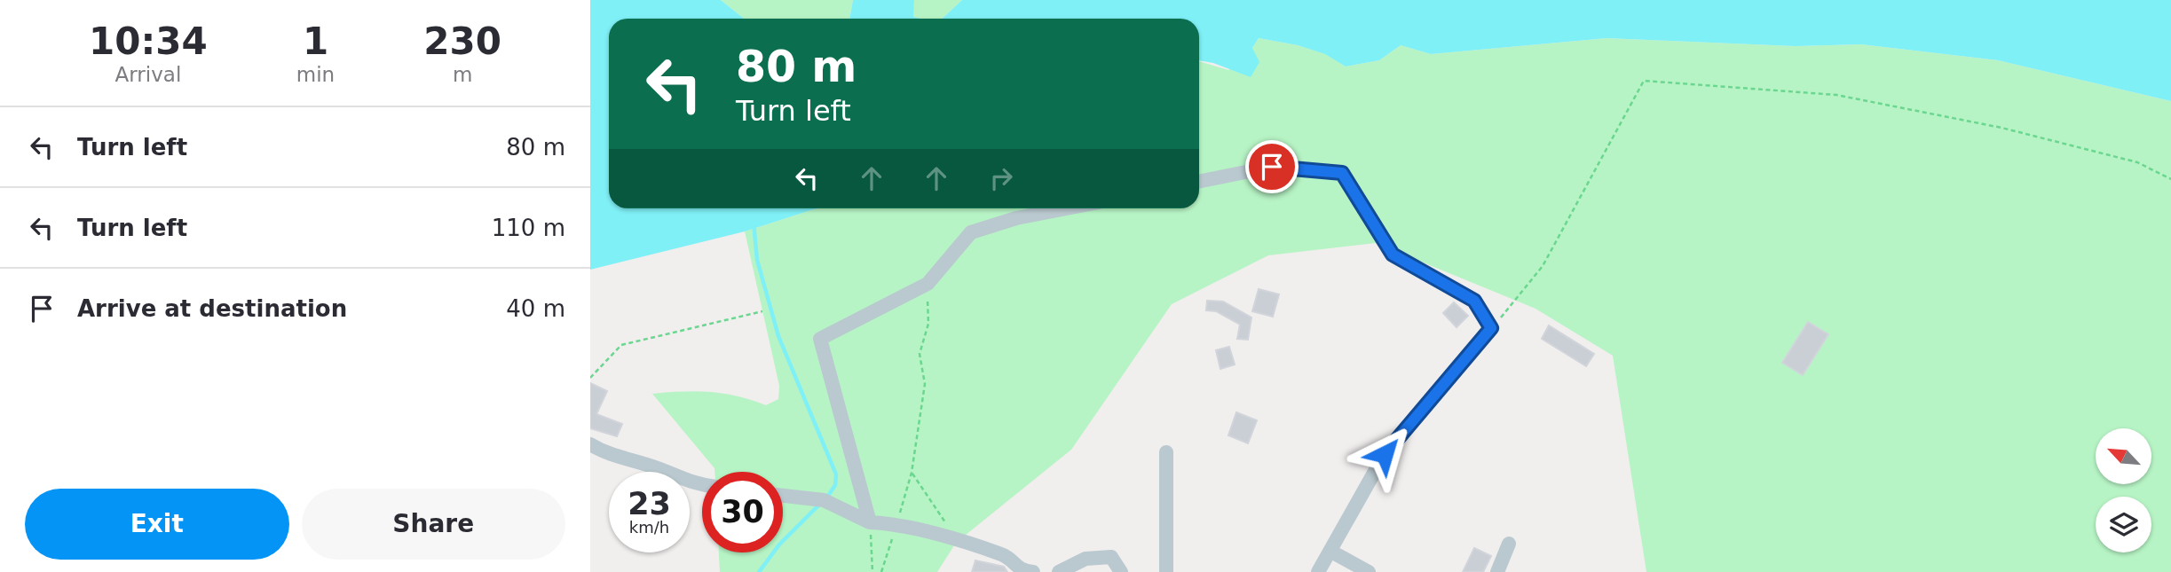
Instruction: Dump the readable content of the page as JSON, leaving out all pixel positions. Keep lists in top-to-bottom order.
{
  "north": "top left",
  "page": {
    "eta": [
      "10:34",
      "Arrival",
      "1",
      "min",
      "230",
      "m"
    ],
    "turn": ["80 m", "Turn left"],
    "list": [
      {
        "name": "Turn left",
        "value": "80 m"
      },
      {
        "name": "Turn left",
        "value": "110 m"
      },
      {
        "name": "Arrive at destination",
        "value": "40 m"
      }
    ],
    "speed": "23 km/h",
    "limit": "30",
    "buttons": ["Exit", "Share"]
  }
}
